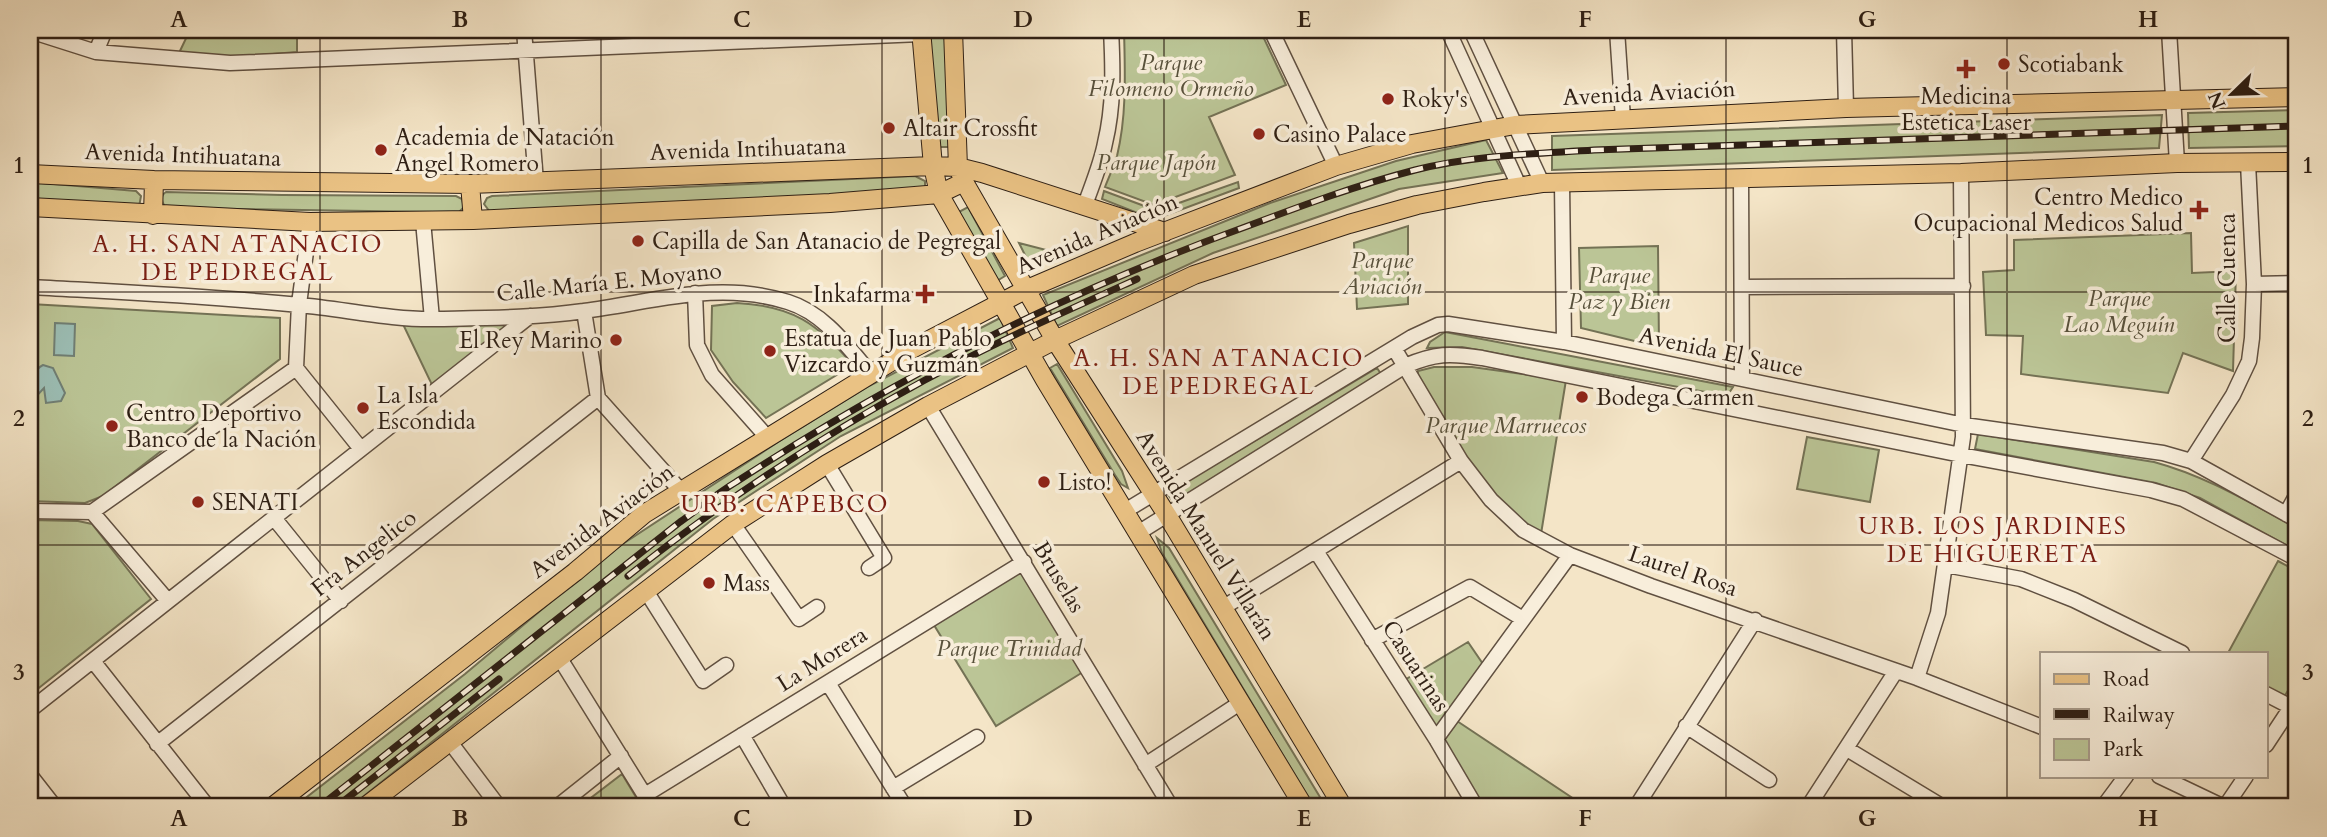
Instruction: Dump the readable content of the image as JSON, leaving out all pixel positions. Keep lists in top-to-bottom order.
{
  "streets": {
    "main road": ["Avenida Aviación", "Avenida Intihuatana", "Avenida Manuel Villarán"],
    "street": [
      "Calle Cuenca",
      "Calle María E. Moyano",
      "Avenida El Sauce",
      "Fra Angelico",
      "Laurel Rosa",
      "Bruselas",
      "La Morera",
      "Casuarinas"
    ]
  },
  "crossings": [
    ["Avenida Aviación", "Avenida Intihuatana"],
    ["Avenida Aviación", "Calle María E. Moyano"],
    ["Avenida Aviación", "Avenida Manuel Villarán"],
    ["Avenida Intihuatana", "Avenida Manuel Villarán"],
    ["Calle Cuenca", "Avenida El Sauce"],
    ["Avenida El Sauce", "Avenida Manuel Villarán"],
    ["Avenida El Sauce", "Laurel Rosa"],
    ["Bruselas", "La Morera"]
  ],
  "districts": [
    "A. H. SAN ATANACIO DE PEDREGAL",
    "A. H. SAN ATANACIO DE PEDREGAL",
    "URB. CAPEBCO",
    "URB. LOS JARDINES DE HIGUERETA"
  ],
  "parks": [
    "Parque Filomeno Ormeño",
    "Parque Japón",
    "Parque Aviación",
    "Parque Paz y Bien",
    "Parque Lao Meguín",
    "Parque Marruecos",
    "Parque Trinidad"
  ],
  "places": {
    "other": [
      "Scotiabank",
      "Roky's",
      "Altair Crossfit",
      "Casino Palace",
      "Academia de Natación Ángel Romero",
      "Capilla de San Atanacio de Pegregal",
      "El Rey Marino",
      "Estatua de Juan Pablo Vizcardo y Guzmán",
      "Bodega Carmen",
      "La Isla Escondida",
      "Centro Deportivo Banco de la Nación",
      "Listo!",
      "SENATI",
      "Mass"
    ],
    "health": ["Medicina Estetica Laser", "Centro Medico Ocupacional Medicos Salud", "Inkafarma"]
  },
  "legend": ["Road", "Railway", "Park"],
  "north": "bottom left",
  "grid": {
    "columns": [
      "A",
      "B",
      "C",
      "D",
      "E",
      "F",
      "G",
      "H"
    ],
    "rows": ["1", "2", "3"]
  }
}
